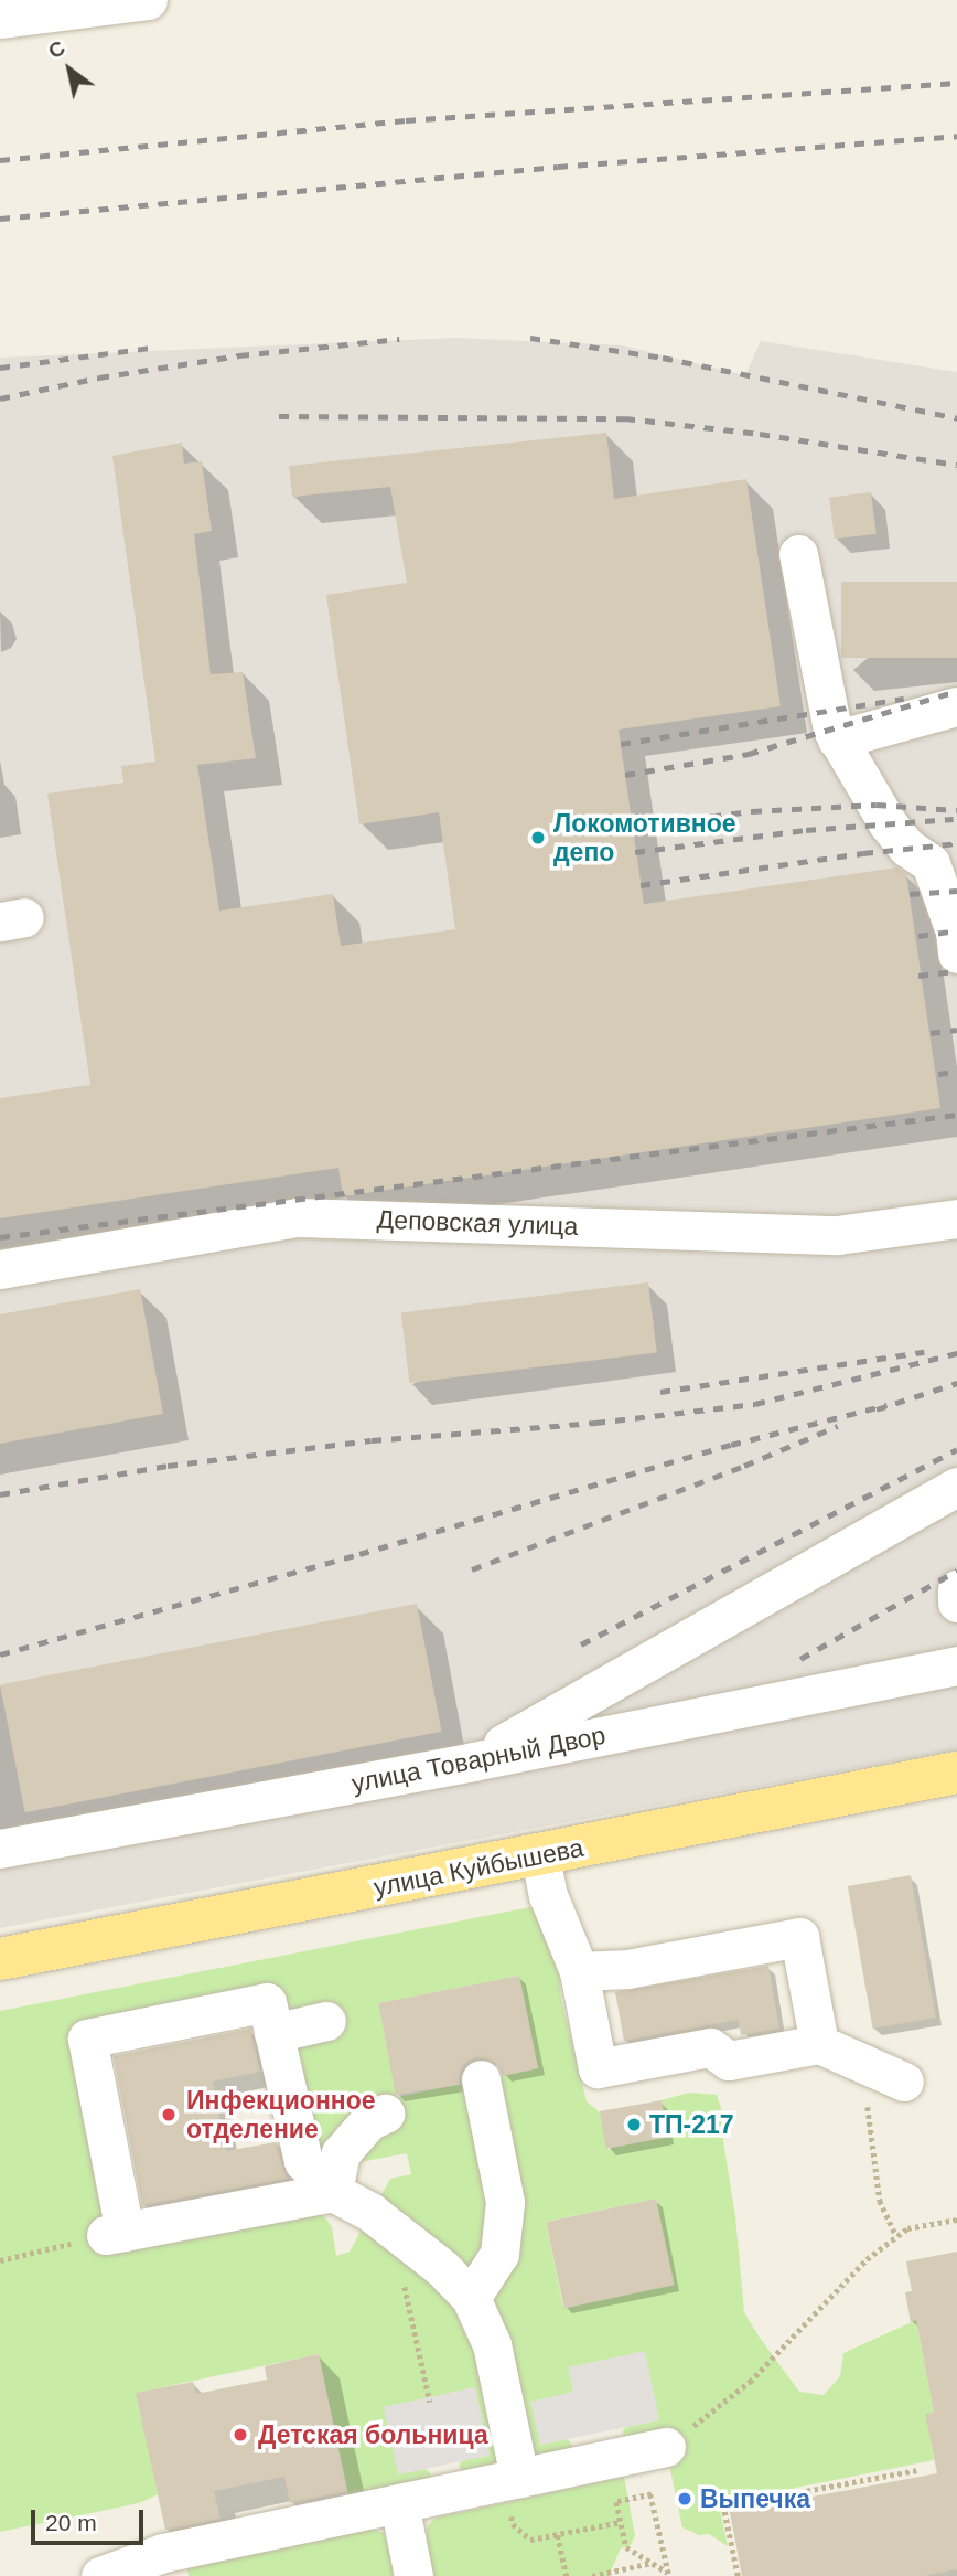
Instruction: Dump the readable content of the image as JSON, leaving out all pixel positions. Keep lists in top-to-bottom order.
{
  "streets": {
    "main road": ["улица Куйбышева"],
    "street": ["Деповская улица", "улица Товарный Двор"]
  },
  "places": [
    "Локомотивное депо",
    "Инфекционное отделение",
    "ТП-217",
    "Детская больница",
    "Выпечка"
  ],
  "scale_bar": "20 m",
  "north": "top left"
}
